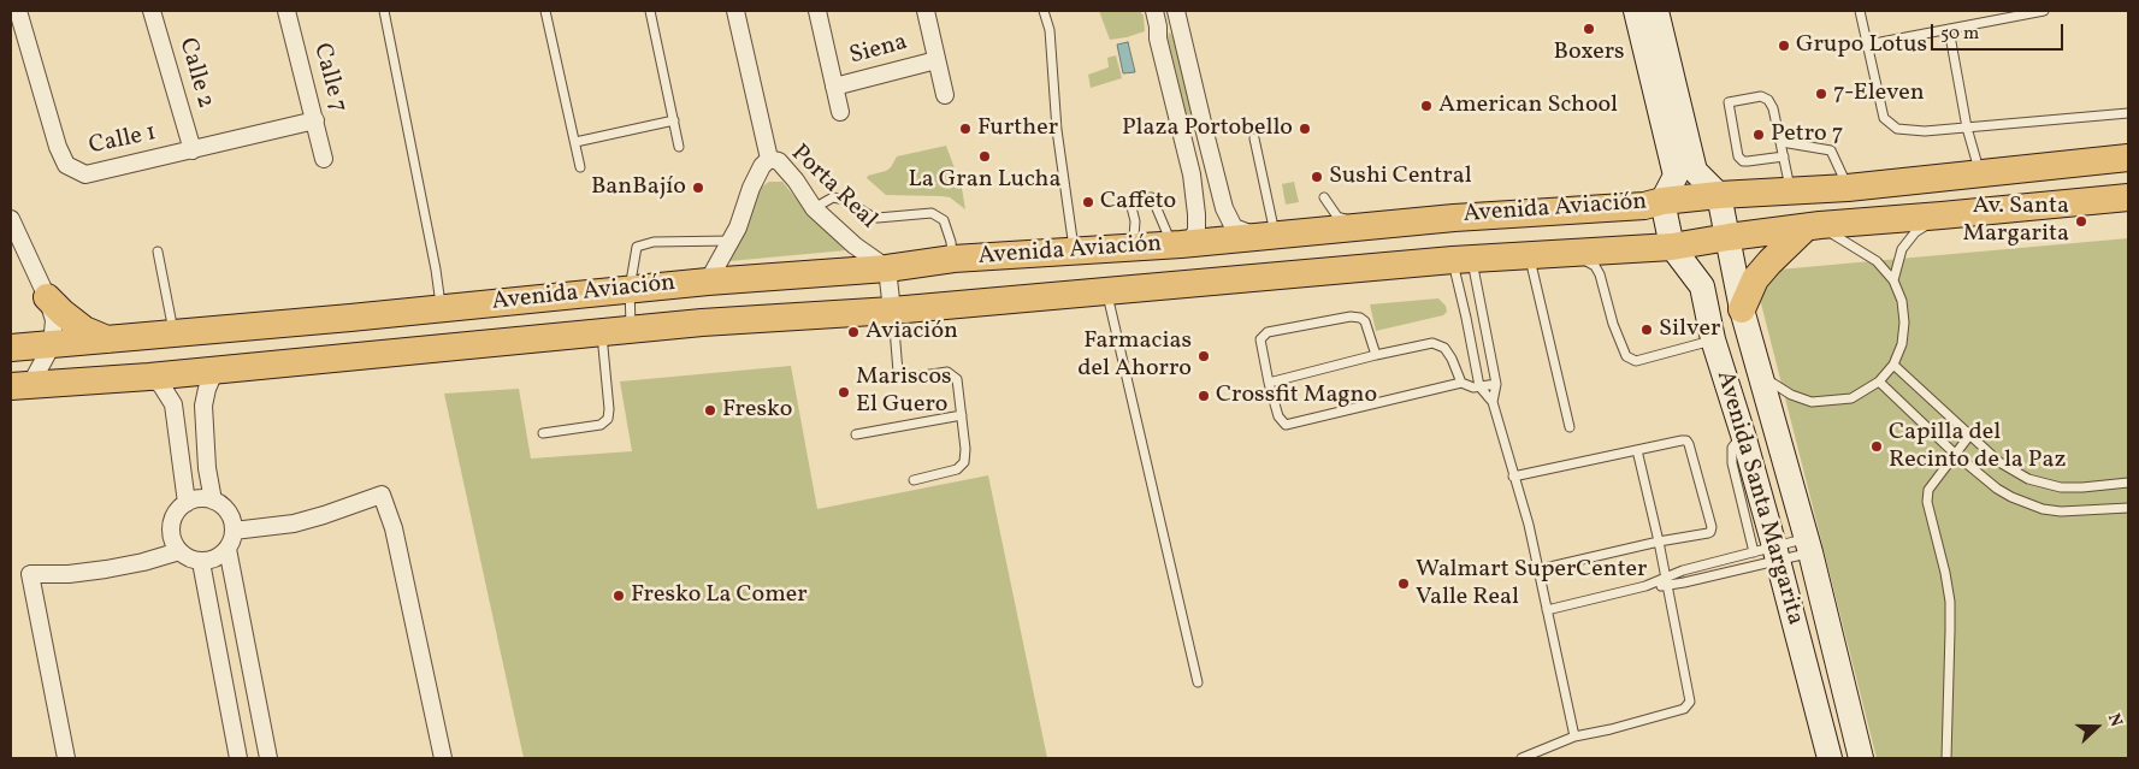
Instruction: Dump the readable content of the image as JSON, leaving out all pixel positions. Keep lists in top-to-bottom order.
{
  "streets": {
    "main road": ["Avenida Aviación", "Avenida Santa Margarita"],
    "street": [
      "Siena",
      "Calle 2",
      "Calle 7",
      "Calle 1",
      "Porta Real"
    ]
  },
  "crossings": [
    ["Calle 2", "Calle 1"],
    ["Calle 7", "Calle 1"],
    ["Porta Real", "Avenida Aviación"],
    ["Avenida Aviación", "Avenida Santa Margarita"]
  ],
  "places": [
    "Boxers",
    "Grupo Lotus",
    "7-Eleven",
    "American School",
    "Further",
    "Plaza Portobello",
    "Petro 7",
    "La Gran Lucha",
    "Sushi Central",
    "BanBajío",
    "Caffeto",
    "Av. Santa Margarita",
    "Silver",
    "Aviación",
    "Farmacias del Ahorro",
    "Mariscos El Guero",
    "Crossfit Magno",
    "Fresko",
    "Capilla del Recinto de la Paz",
    "Walmart SuperCenter Valle Real",
    "Fresko La Comer"
  ],
  "scale_bar": "50 m",
  "north": "right"
}
